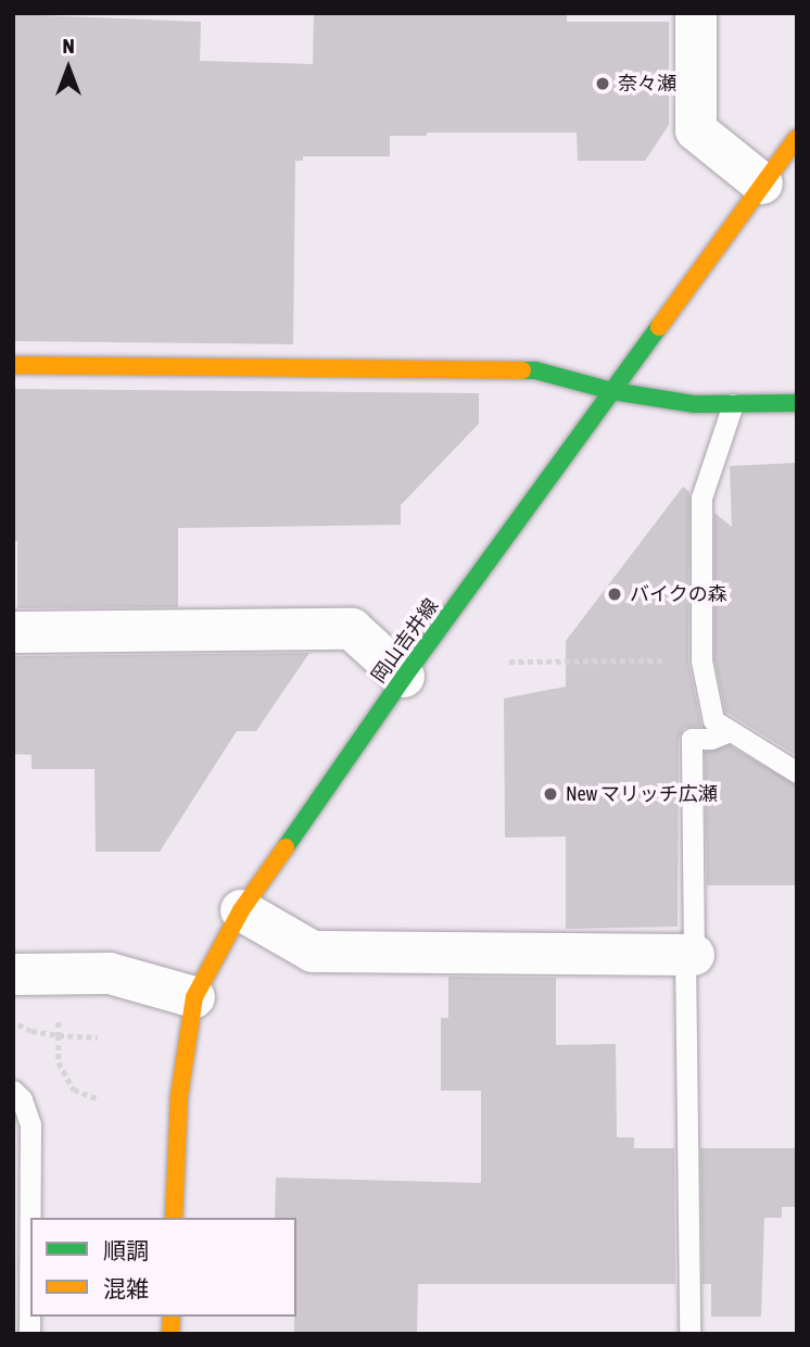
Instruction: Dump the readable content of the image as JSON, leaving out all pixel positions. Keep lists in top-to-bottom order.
{
  "streets": {
    "main road": ["岡山吉井線"]
  },
  "places": ["奈々瀬", "バイクの森", "New マリッチ広瀬"],
  "legend": ["順調", "混雑"],
  "north": "top"
}
